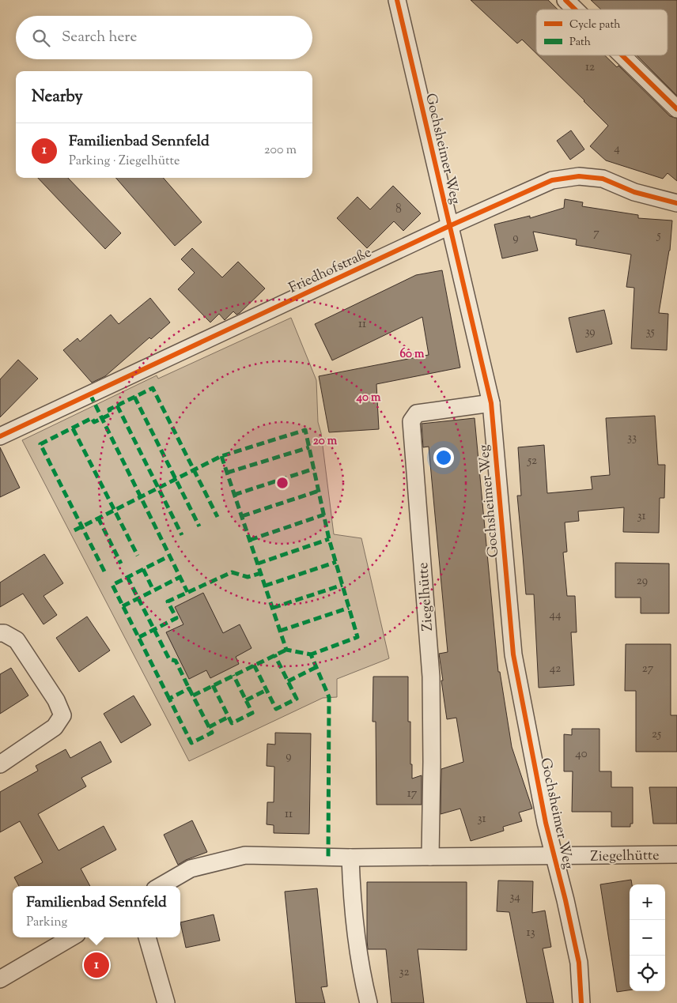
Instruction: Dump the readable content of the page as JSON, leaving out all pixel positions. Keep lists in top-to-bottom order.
{
  "streets": {
    "street": ["Gochsheimer Weg", "Friedhofstraße", "Ziegelhütte"]
  },
  "crossings": [
    ["Gochsheimer Weg", "Friedhofstraße"],
    ["Gochsheimer Weg", "Ziegelhütte"]
  ],
  "house_numbers": [
    "12",
    "4",
    "8",
    "7",
    "5",
    "9",
    "11",
    "39",
    "35",
    "33",
    "52",
    "31",
    "29",
    "44",
    "42",
    "27",
    "25",
    "40",
    "9",
    "17",
    "11",
    "31",
    "34",
    "13",
    "32"
  ],
  "legend": ["Cycle path", "Path"],
  "page": {
    "search": "Search here",
    "heading": "Nearby",
    "list": [
      {
        "mark": "1",
        "name": "Familienbad Sennfeld",
        "note": "Parking · Ziegelhütte",
        "value": "200 m"
      }
    ],
    "map_buttons": ["+", "−"],
    "popup": ["Familienbad Sennfeld", "Parking"],
    "pins": "1"
  },
  "rings": ["60 m", "40 m", "20 m"]
}
